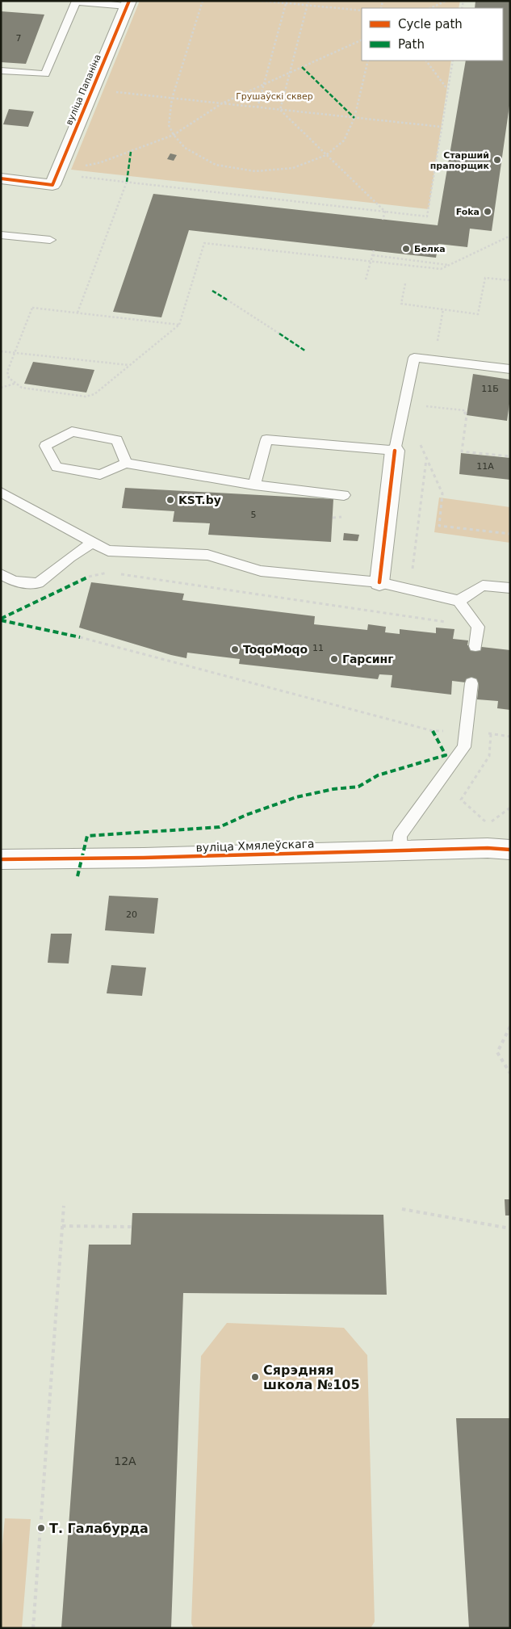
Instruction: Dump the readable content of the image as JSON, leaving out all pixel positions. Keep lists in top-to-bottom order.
{
  "streets": {
    "street": ["вуліца Папаніна", "вуліца Хмялеўскага"]
  },
  "parks": ["Грушаўскі сквер"],
  "places": [
    "Старший прапорщик",
    "Foka",
    "Белка",
    "KST.by",
    "ToqoMoqo",
    "Гарсинг",
    "Сярэдняя школа №105",
    "Т. Галабурда"
  ],
  "house_numbers": [
    "7",
    "11Б",
    "11А",
    "5",
    "11",
    "20",
    "12А"
  ],
  "legend": ["Cycle path", "Path"]
}
